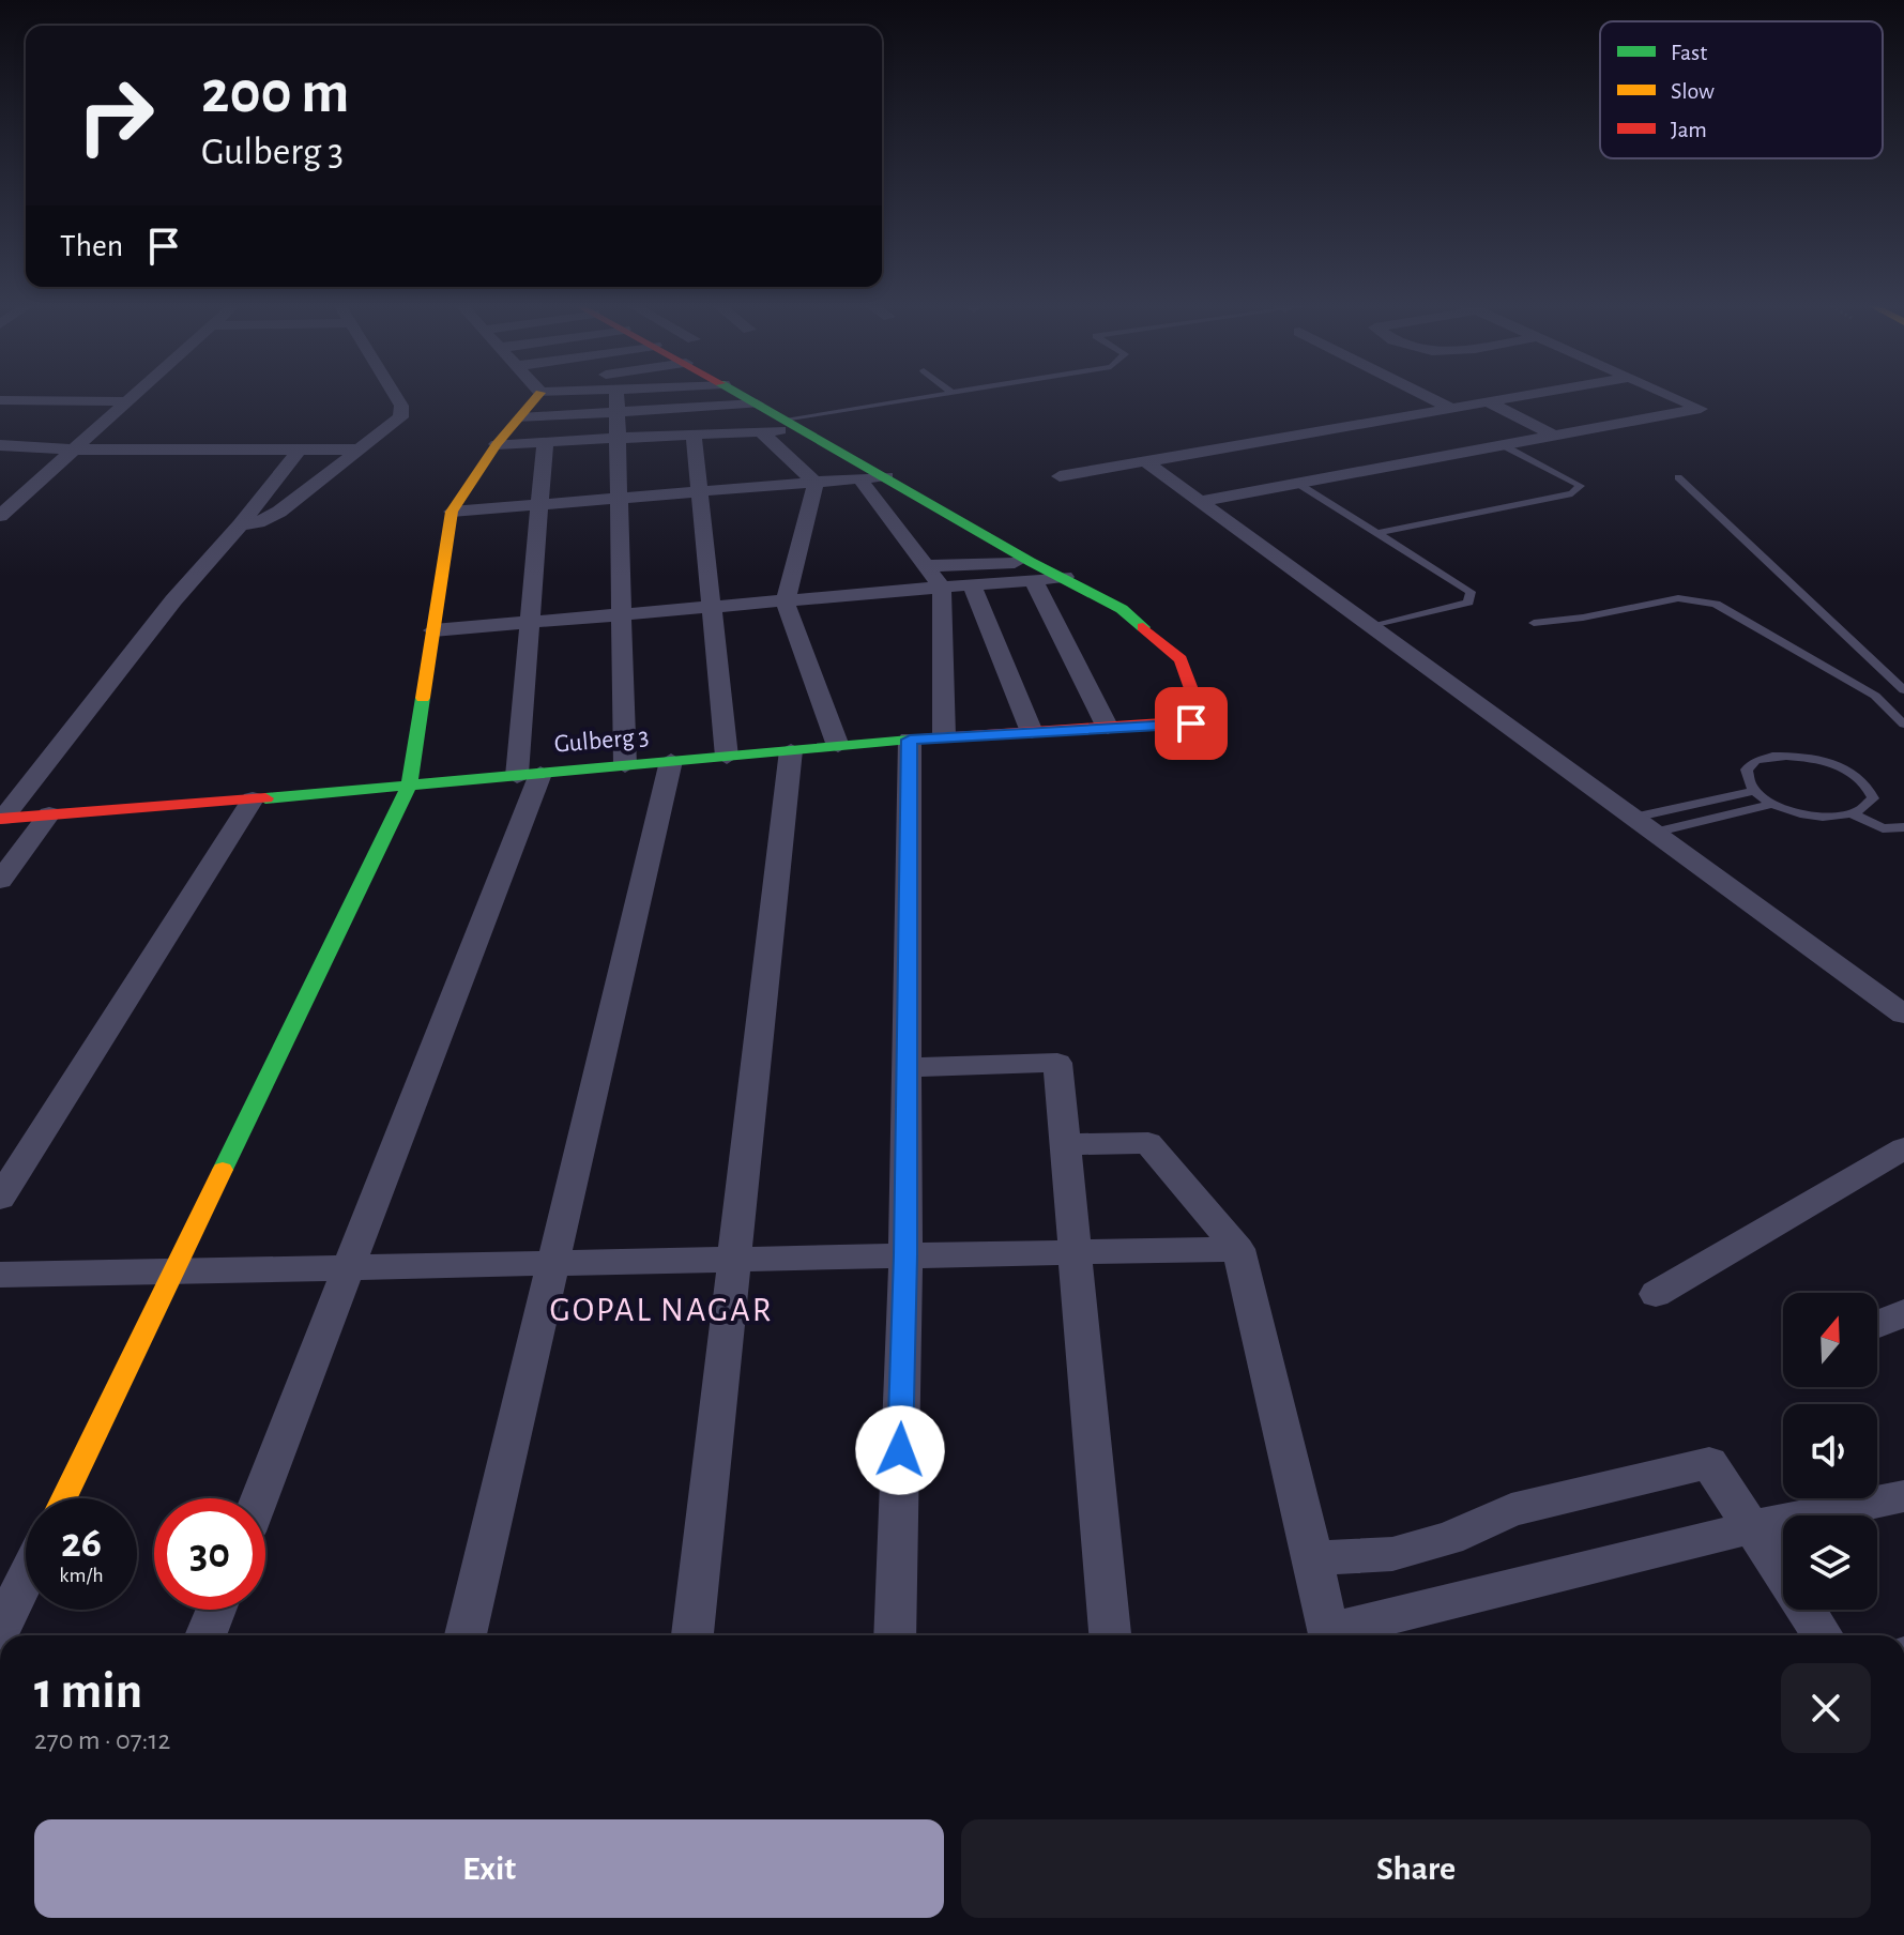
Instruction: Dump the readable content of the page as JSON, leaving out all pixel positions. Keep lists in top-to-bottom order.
{
  "streets": {
    "street": ["Gulberg 3"]
  },
  "districts": ["GOPAL NAGAR"],
  "legend": ["Fast", "Slow", "Jam"],
  "north": "top",
  "page": {
    "turn": ["200 m", "Gulberg 3"],
    "then": "Then",
    "speed": "26 km/h",
    "limit": "30",
    "heading": ["1 min", "270 m · 07:12"],
    "buttons": ["Exit", "Share"]
  }
}
